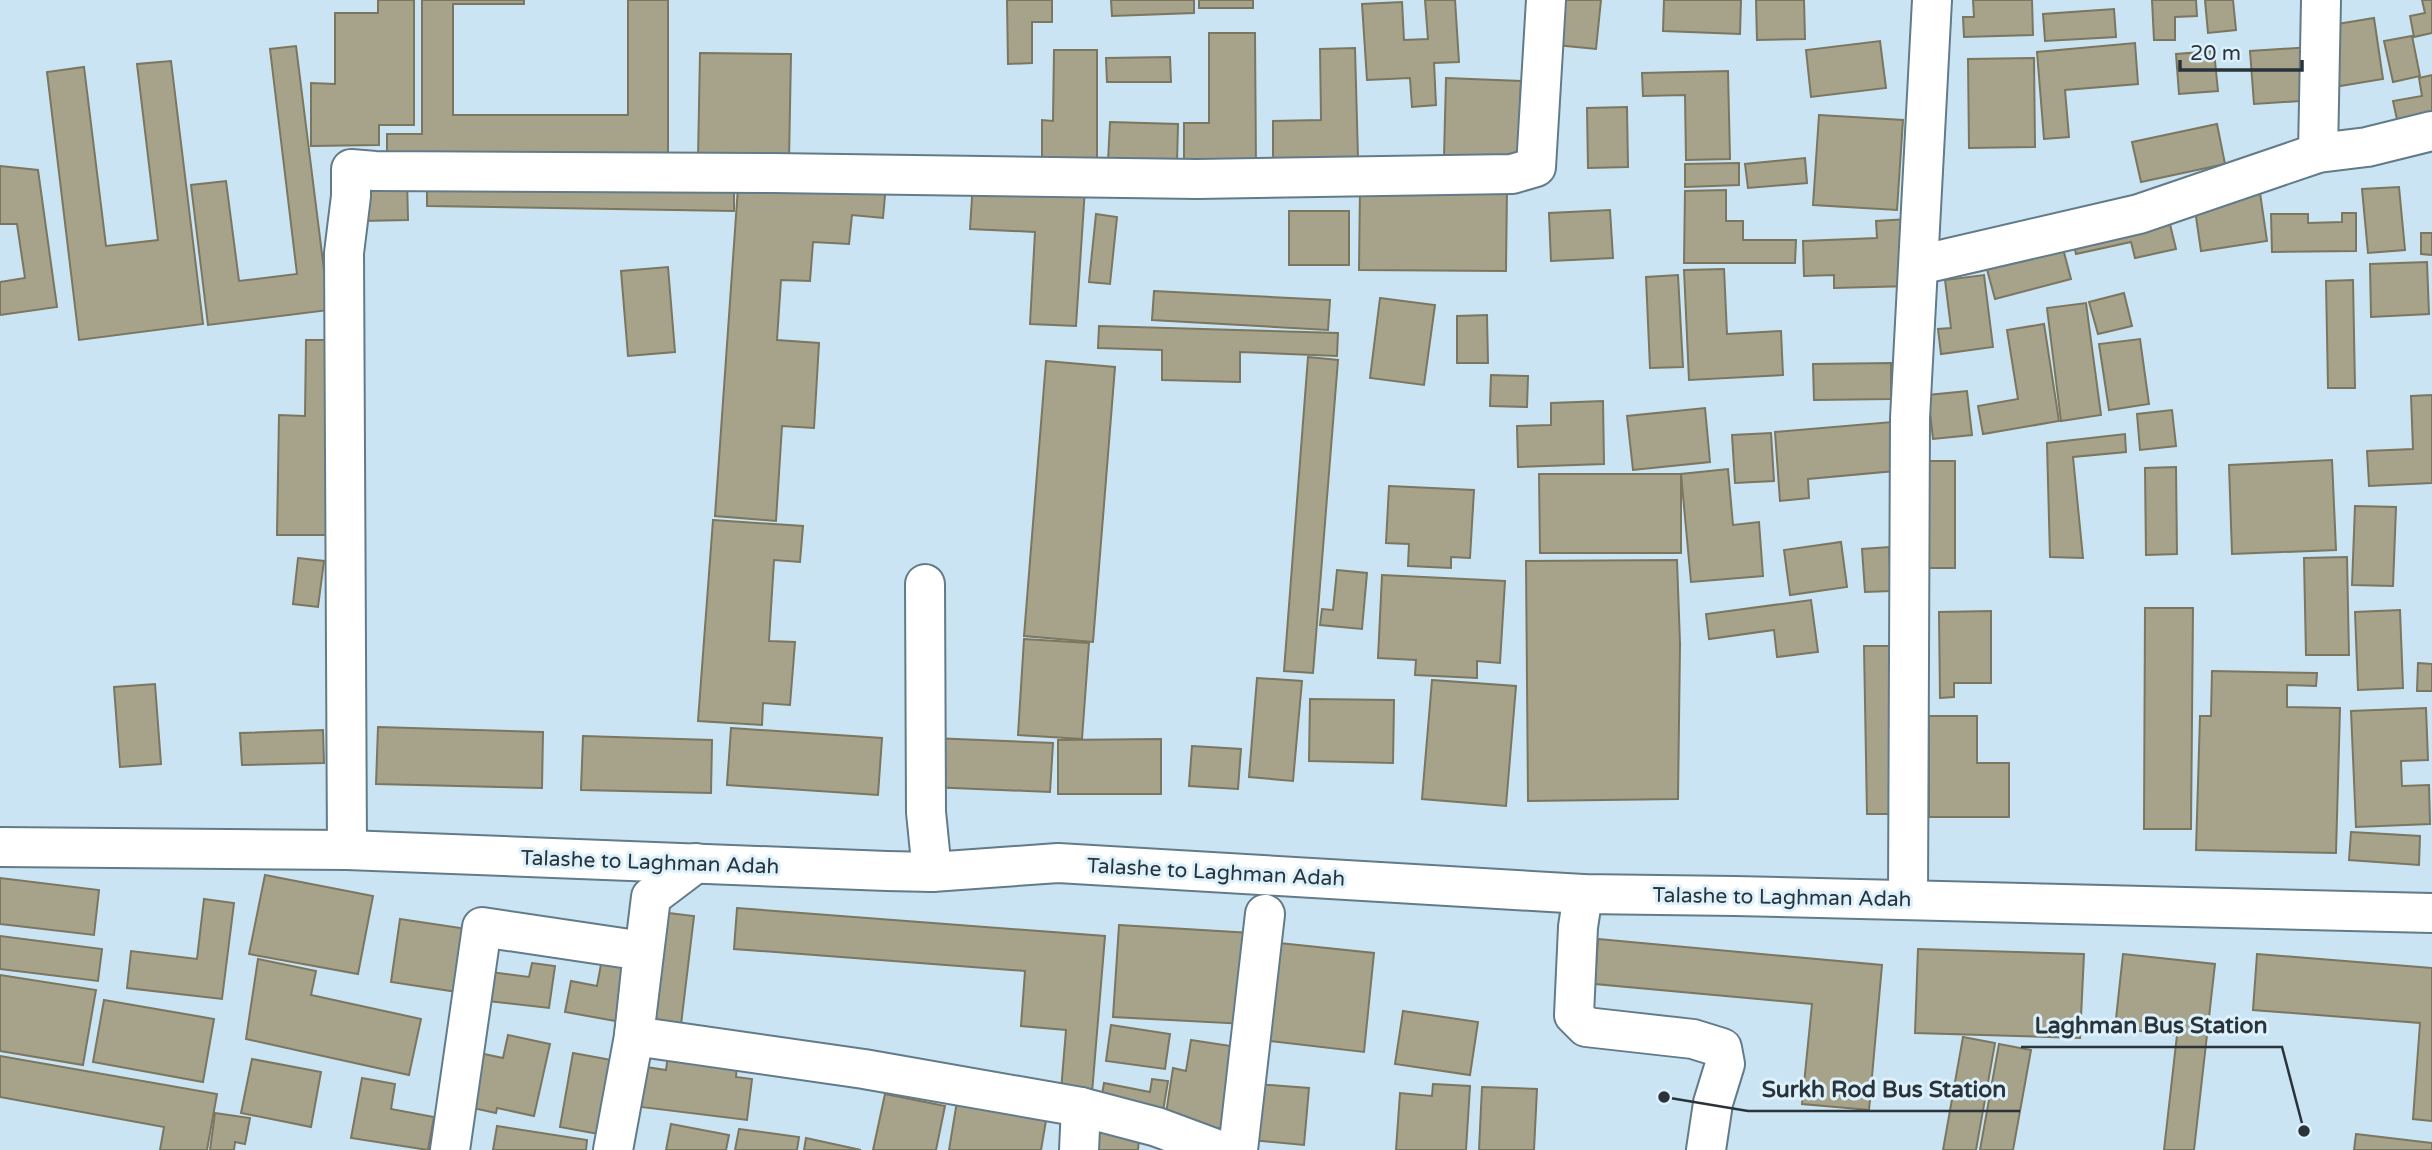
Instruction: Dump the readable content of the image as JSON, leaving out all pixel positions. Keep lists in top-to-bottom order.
{
  "streets": {
    "street": ["Talashe to Laghman Adah"]
  },
  "places": ["Surkh Rod Bus Station", "Laghman Bus Station"],
  "scale_bar": "20 m"
}
